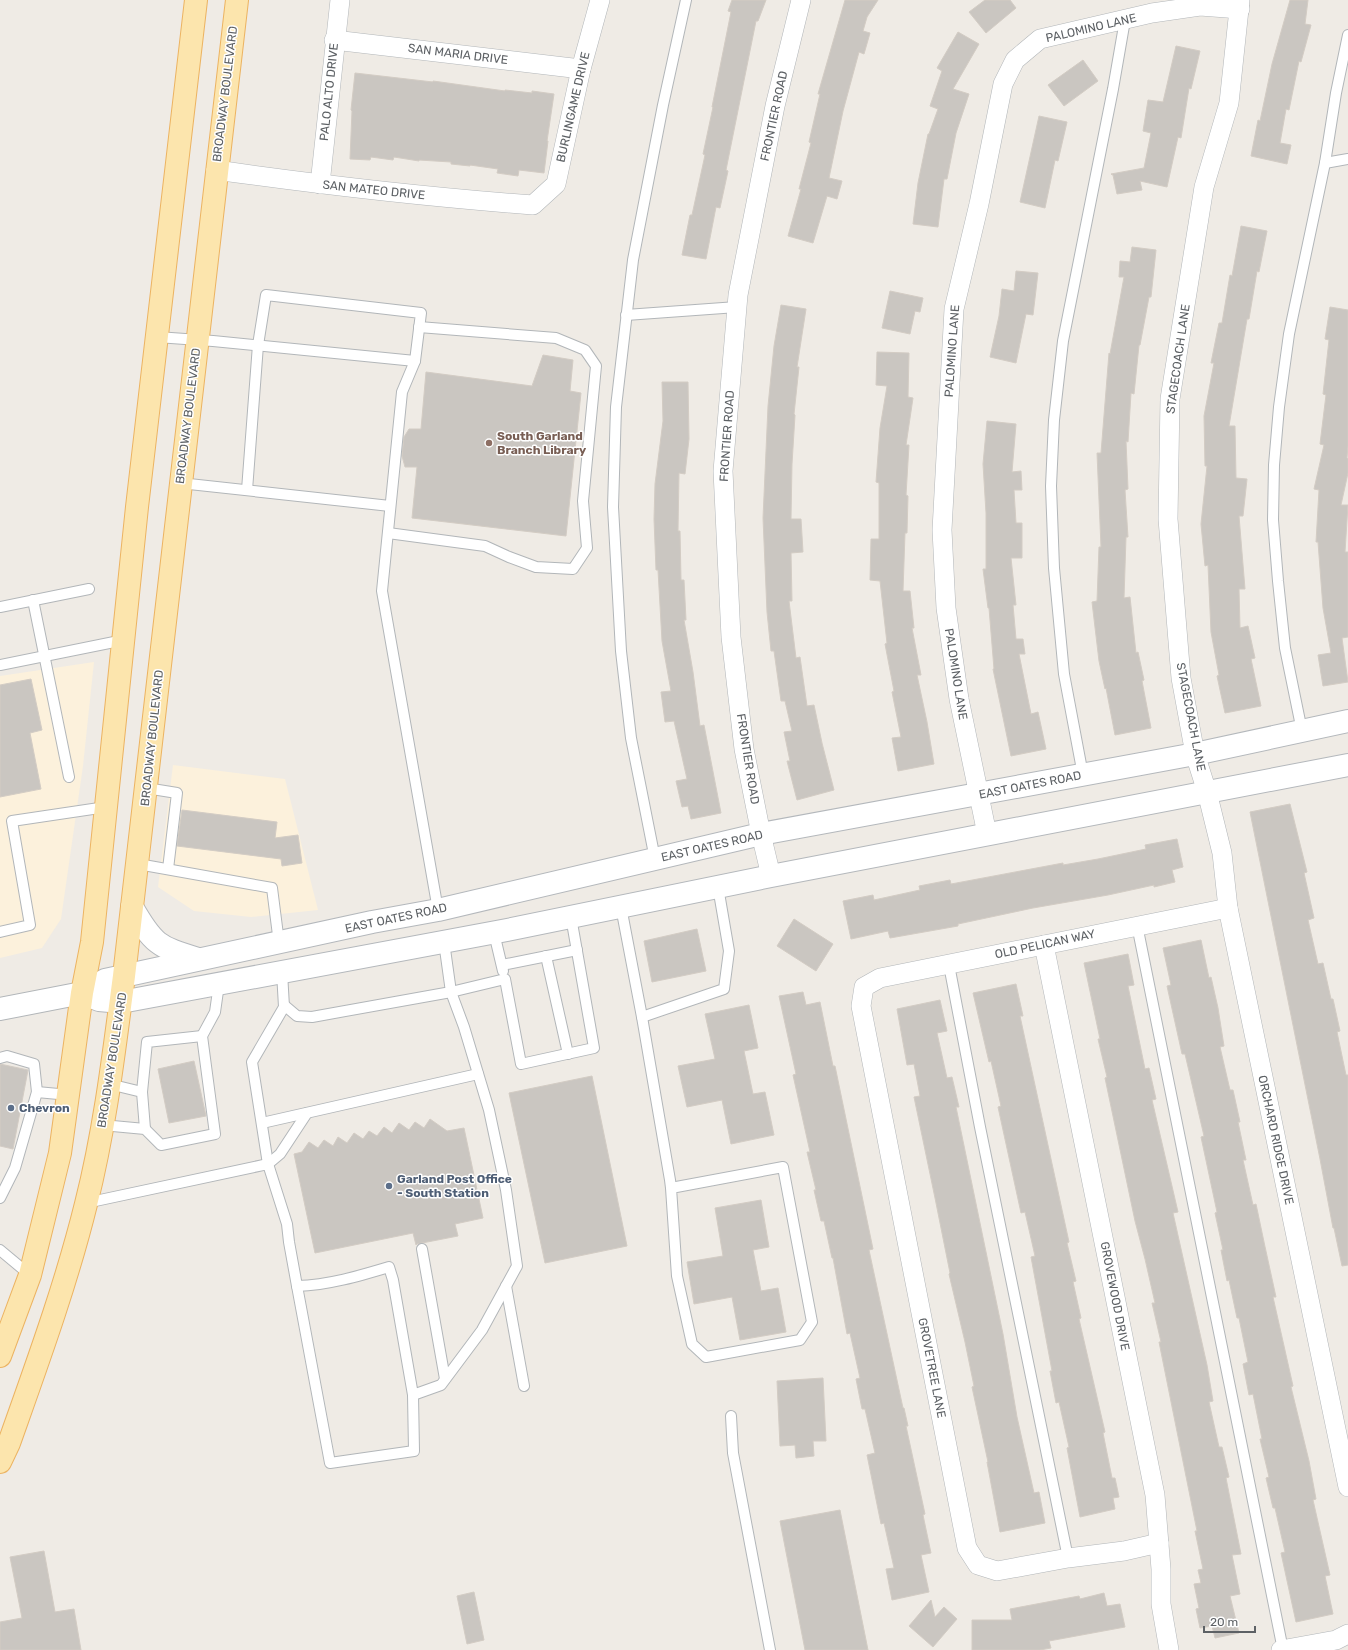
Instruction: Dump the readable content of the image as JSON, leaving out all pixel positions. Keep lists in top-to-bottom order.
{
  "streets": {
    "main road": ["BROADWAY BOULEVARD", "EAST OATES ROAD"],
    "street": [
      "PALOMINO LANE",
      "SAN MARIA DRIVE",
      "PALO ALTO DRIVE",
      "BURLINGAME DRIVE",
      "FRONTIER ROAD",
      "SAN MATEO DRIVE",
      "STAGECOACH LANE",
      "OLD PELICAN WAY",
      "ORCHARD RIDGE DRIVE",
      "GROVEWOOD DRIVE",
      "GROVETREE LANE"
    ]
  },
  "crossings": [
    ["PALOMINO LANE", "STAGECOACH LANE"],
    ["PALOMINO LANE", "EAST OATES ROAD"],
    ["SAN MARIA DRIVE", "PALO ALTO DRIVE"],
    ["SAN MARIA DRIVE", "BURLINGAME DRIVE"],
    ["PALO ALTO DRIVE", "SAN MATEO DRIVE"],
    ["BROADWAY BOULEVARD", "SAN MATEO DRIVE"],
    ["BROADWAY BOULEVARD", "EAST OATES ROAD"],
    ["BURLINGAME DRIVE", "SAN MATEO DRIVE"],
    ["FRONTIER ROAD", "EAST OATES ROAD"],
    ["STAGECOACH LANE", "EAST OATES ROAD"],
    ["STAGECOACH LANE", "ORCHARD RIDGE DRIVE"],
    ["OLD PELICAN WAY", "ORCHARD RIDGE DRIVE"],
    ["OLD PELICAN WAY", "GROVEWOOD DRIVE"],
    ["OLD PELICAN WAY", "GROVETREE LANE"],
    ["GROVEWOOD DRIVE", "GROVETREE LANE"]
  ],
  "places": ["South Garland Branch Library", "Chevron", "Garland Post Office - South Station"],
  "scale_bar": "20 m"
}
